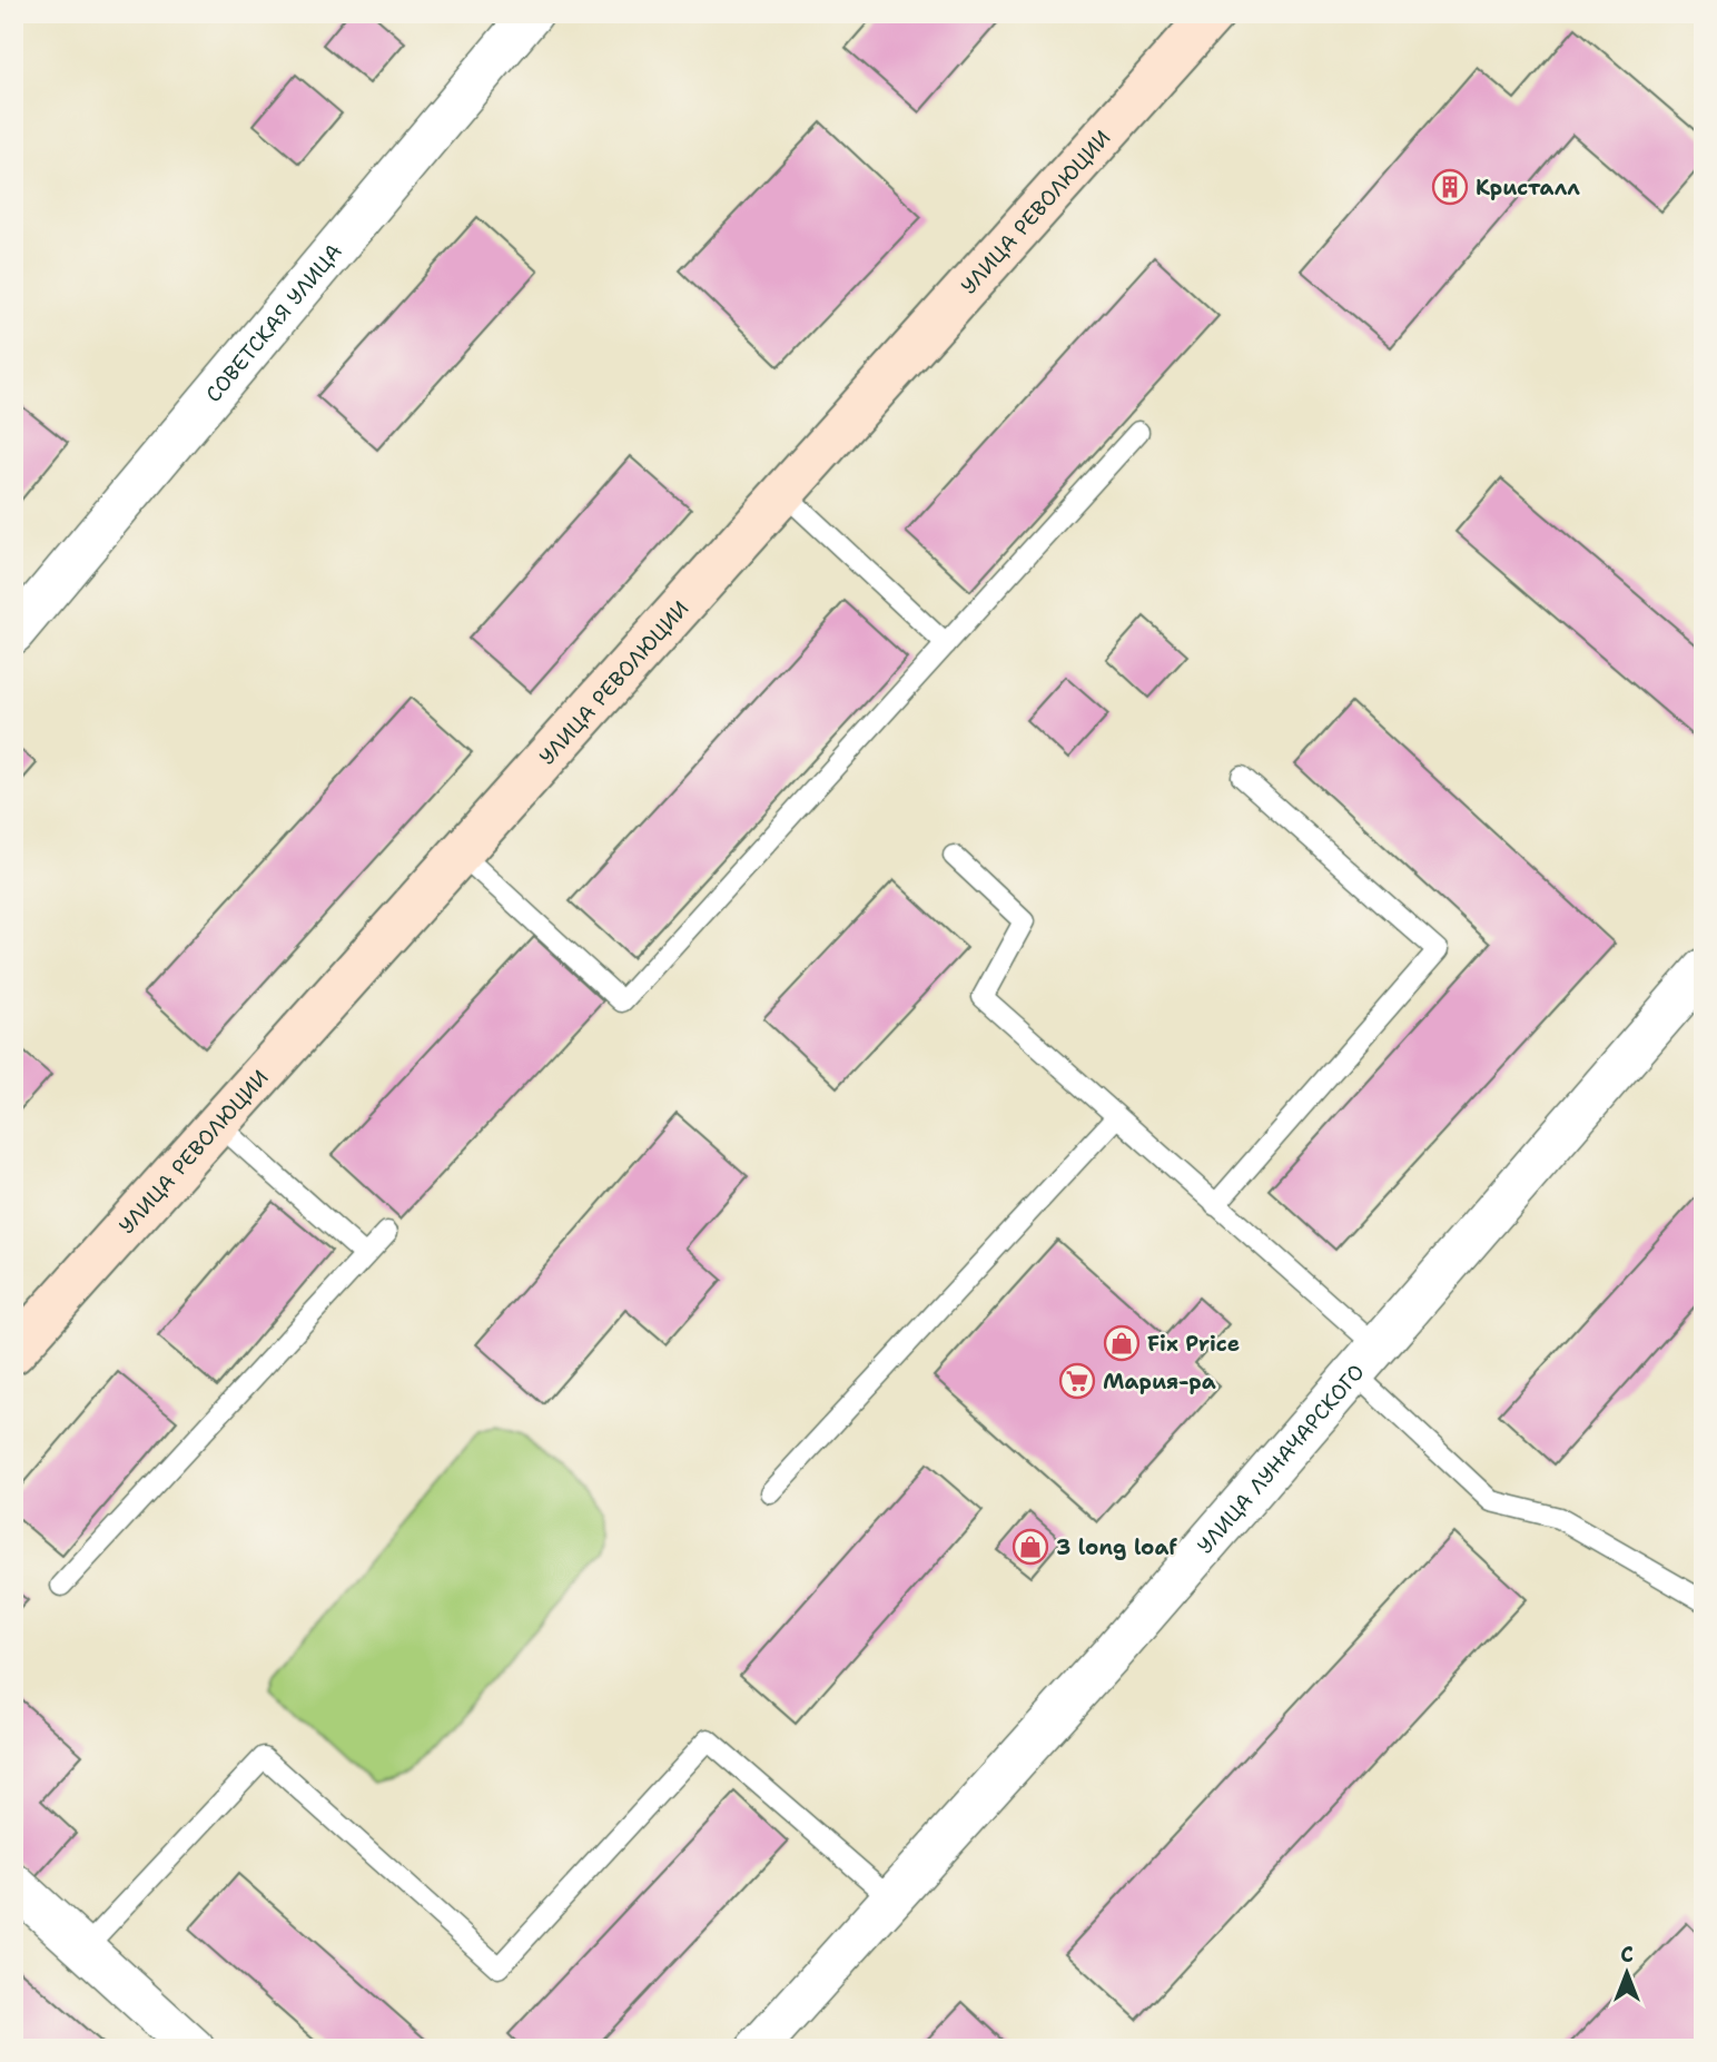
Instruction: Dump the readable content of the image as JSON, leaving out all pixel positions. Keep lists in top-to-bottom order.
{
  "streets": {
    "street": ["УЛИЦА РЕВОЛЮЦИИ", "СОВЕТСКАЯ УЛИЦА", "УЛИЦА ЛУНАЧАРСКОГО"]
  },
  "places": {
    "building": ["Кристалл"],
    "shop": ["Fix Price", "3 long loaf"],
    "supermarket": ["Мария-ра"]
  },
  "north": "top"
}
